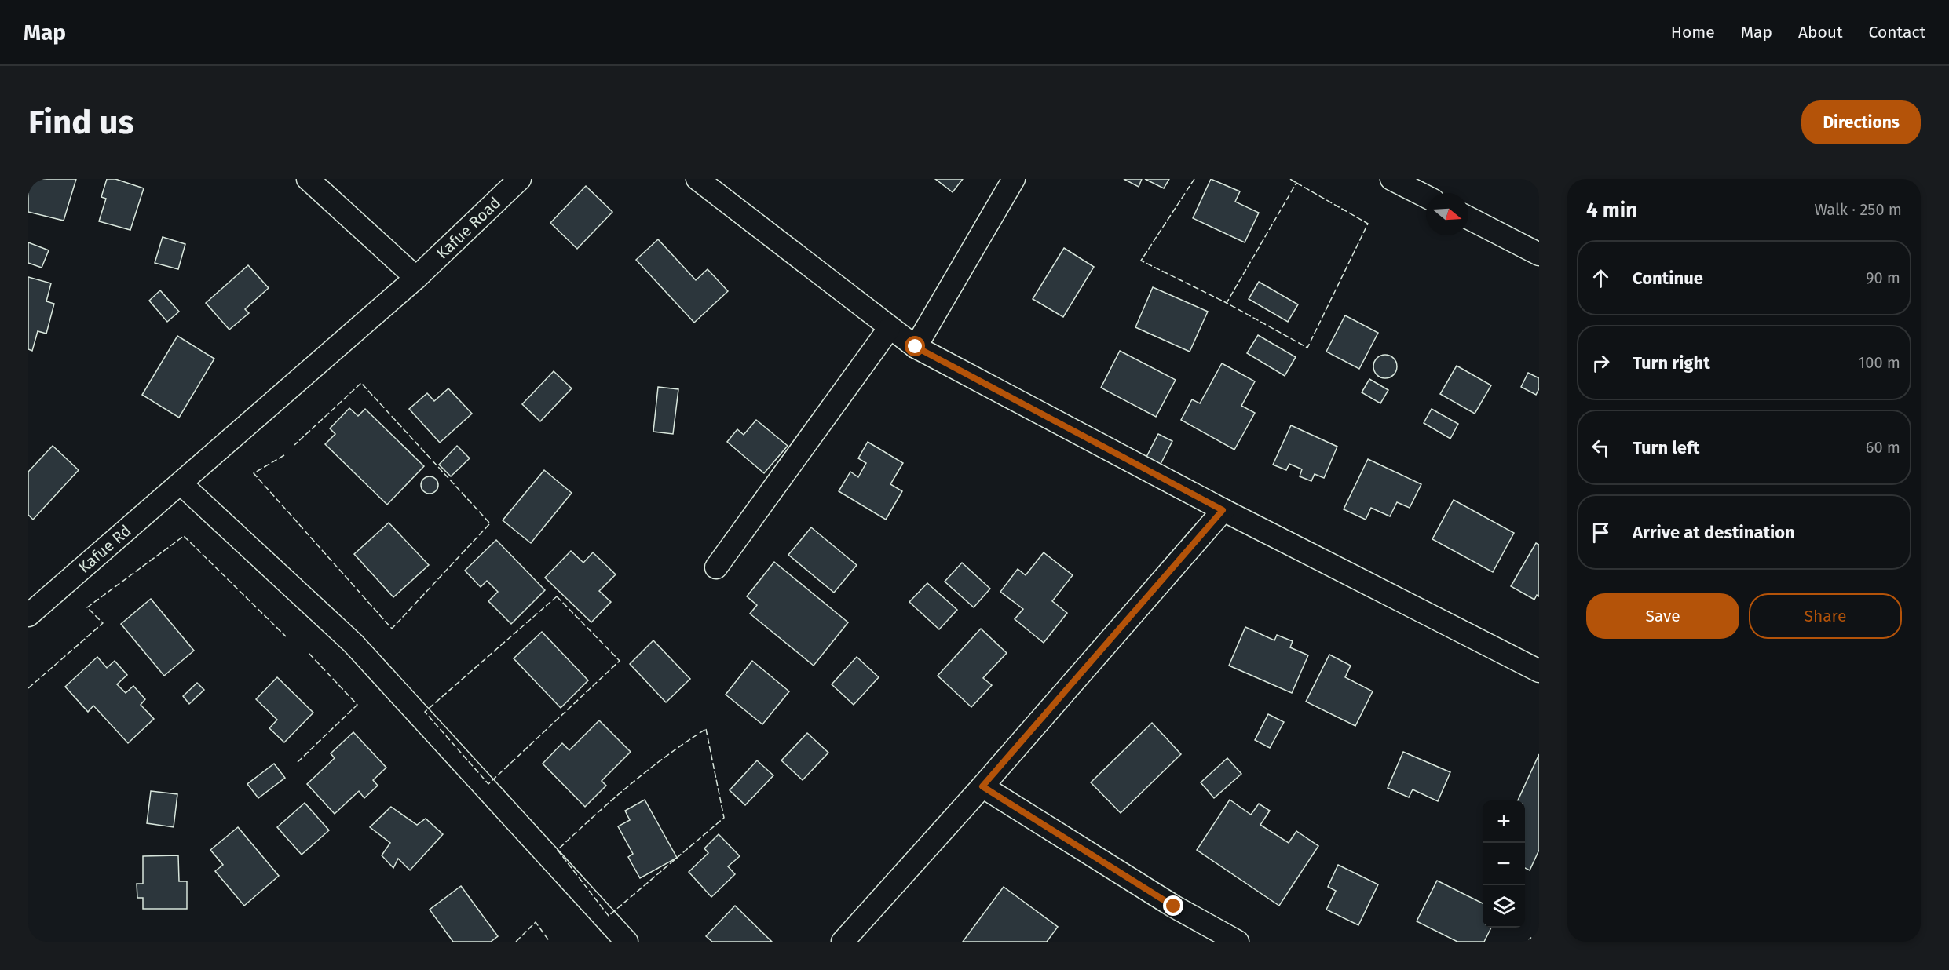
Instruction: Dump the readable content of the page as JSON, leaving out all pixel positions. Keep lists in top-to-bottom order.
{
  "streets": {
    "street": ["Kafue Road", "Kafue Rd"]
  },
  "crossings": [
    ["Kafue Road", "Kafue Rd"]
  ],
  "north": "right",
  "page": {
    "header": "Map",
    "nav": [
      "Home",
      "Map",
      "About",
      "Contact"
    ],
    "buttons": [
      "Directions",
      ["Save", "Share"]
    ],
    "title": "Find us",
    "heading": ["4 min", "Walk · 250 m"],
    "list": [
      ["Continue", "90 m"],
      ["Turn right", "100 m"],
      ["Turn left", "60 m"],
      "Arrive at destination"
    ],
    "map_buttons": ["+", "−"]
  }
}
